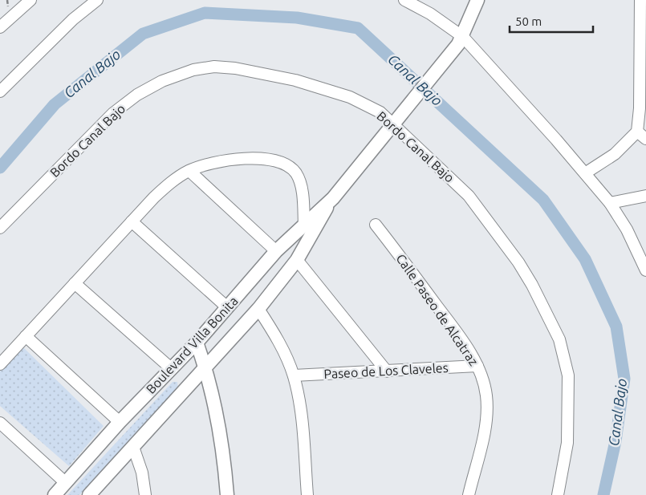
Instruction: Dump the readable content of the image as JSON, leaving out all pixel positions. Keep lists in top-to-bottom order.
{
  "streets": {
    "street": [
      "Bordo Canal Bajo",
      "Calle Paseo de Alcatraz",
      "Boulevard Villa Bonita",
      "Paseo de Los Claveles"
    ]
  },
  "crossings": [
    ["Bordo Canal Bajo", "Boulevard Villa Bonita"],
    ["Calle Paseo de Alcatraz", "Paseo de Los Claveles"]
  ],
  "water": ["Canal Bajo"],
  "scale_bar": "50 m"
}
